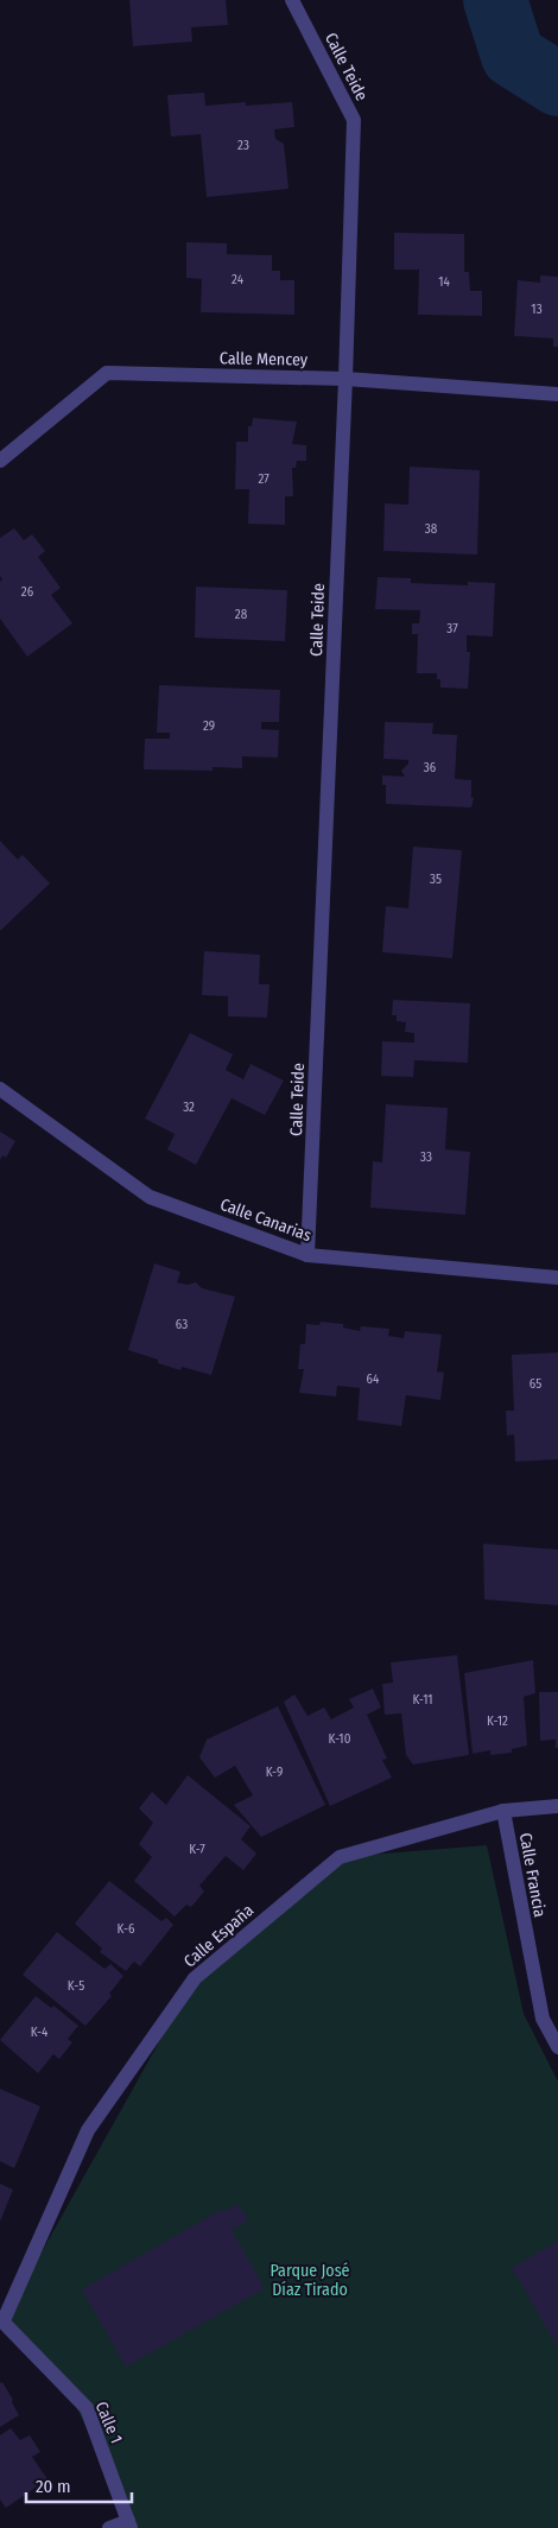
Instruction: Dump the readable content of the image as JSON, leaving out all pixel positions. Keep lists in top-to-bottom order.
{
  "streets": {
    "street": [
      "Calle Teide",
      "Calle Mencey",
      "Calle Canarias",
      "Calle Francia",
      "Calle España",
      "Calle 1"
    ]
  },
  "crossings": [
    ["Calle Teide", "Calle Mencey"],
    ["Calle Teide", "Calle Canarias"],
    ["Calle Francia", "Calle España"],
    ["Calle España", "Calle 1"]
  ],
  "parks": ["Parque José Díaz Tirado"],
  "house_numbers": [
    "23",
    "24",
    "14",
    "13",
    "27",
    "38",
    "26",
    "28",
    "37",
    "29",
    "36",
    "35",
    "32",
    "33",
    "63",
    "64",
    "65",
    "K-11",
    "K-12",
    "K-10",
    "K-9",
    "K-7",
    "K-6",
    "K-5",
    "K-4"
  ],
  "scale_bar": "20 m"
}
